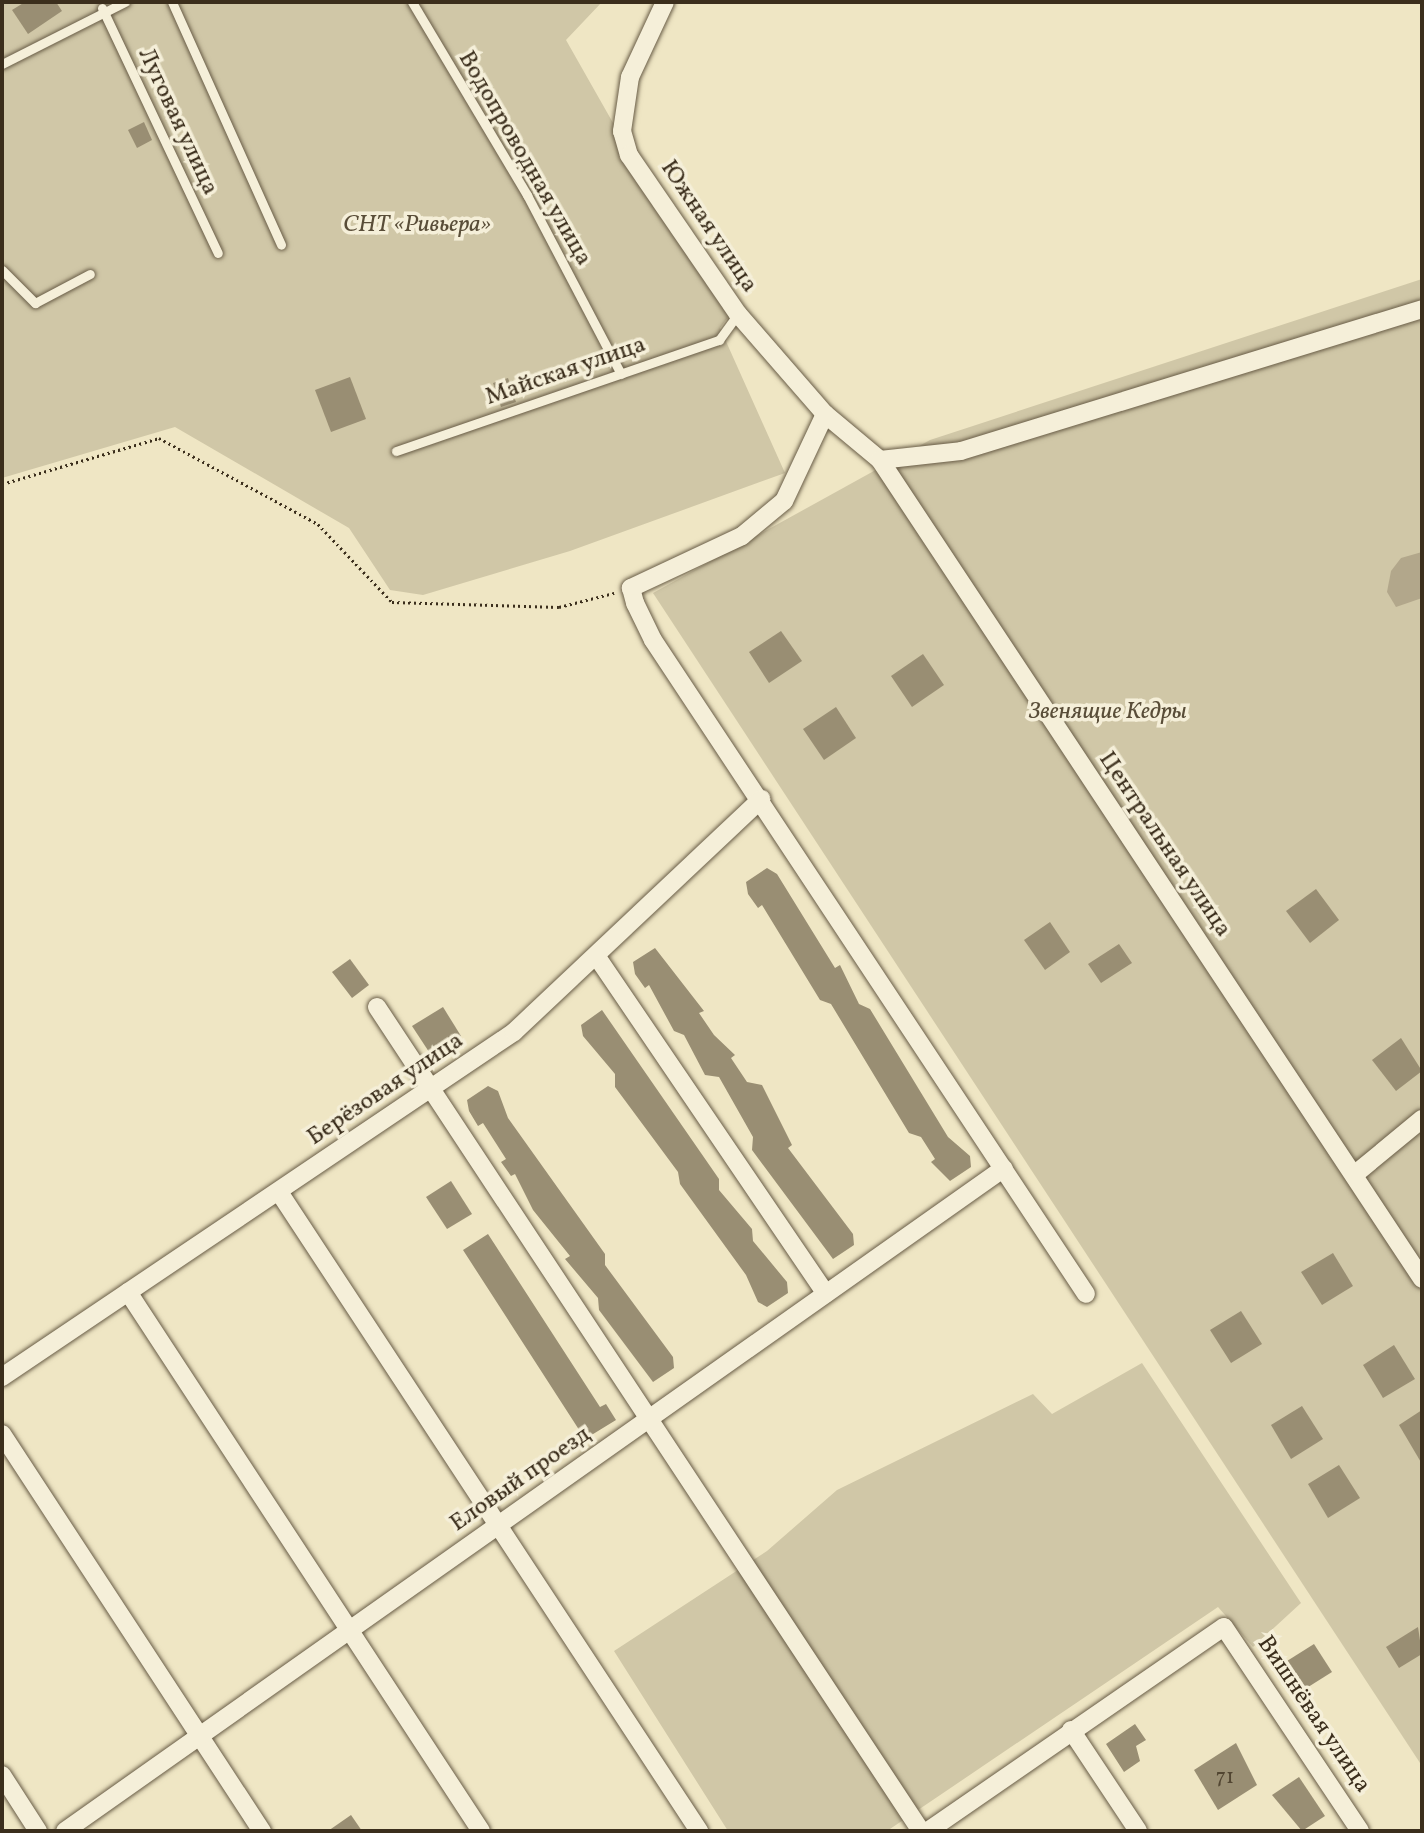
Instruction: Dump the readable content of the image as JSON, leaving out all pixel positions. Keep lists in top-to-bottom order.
{
  "streets": {
    "street": [
      "Южная улица",
      "Центральная улица",
      "Берёзовая улица",
      "Еловый проезд",
      "Вишнёвая улица"
    ],
    "lane": ["Луговая улица", "Водопроводная улица", "Майская улица"]
  },
  "crossings": [
    ["Водопроводная улица", "Майская улица"],
    ["Южная улица", "Майская улица"],
    ["Южная улица", "Центральная улица"]
  ],
  "parks": ["СНТ «Ривьера»", "Звенящие Кедры"],
  "house_numbers": ["71"]
}
